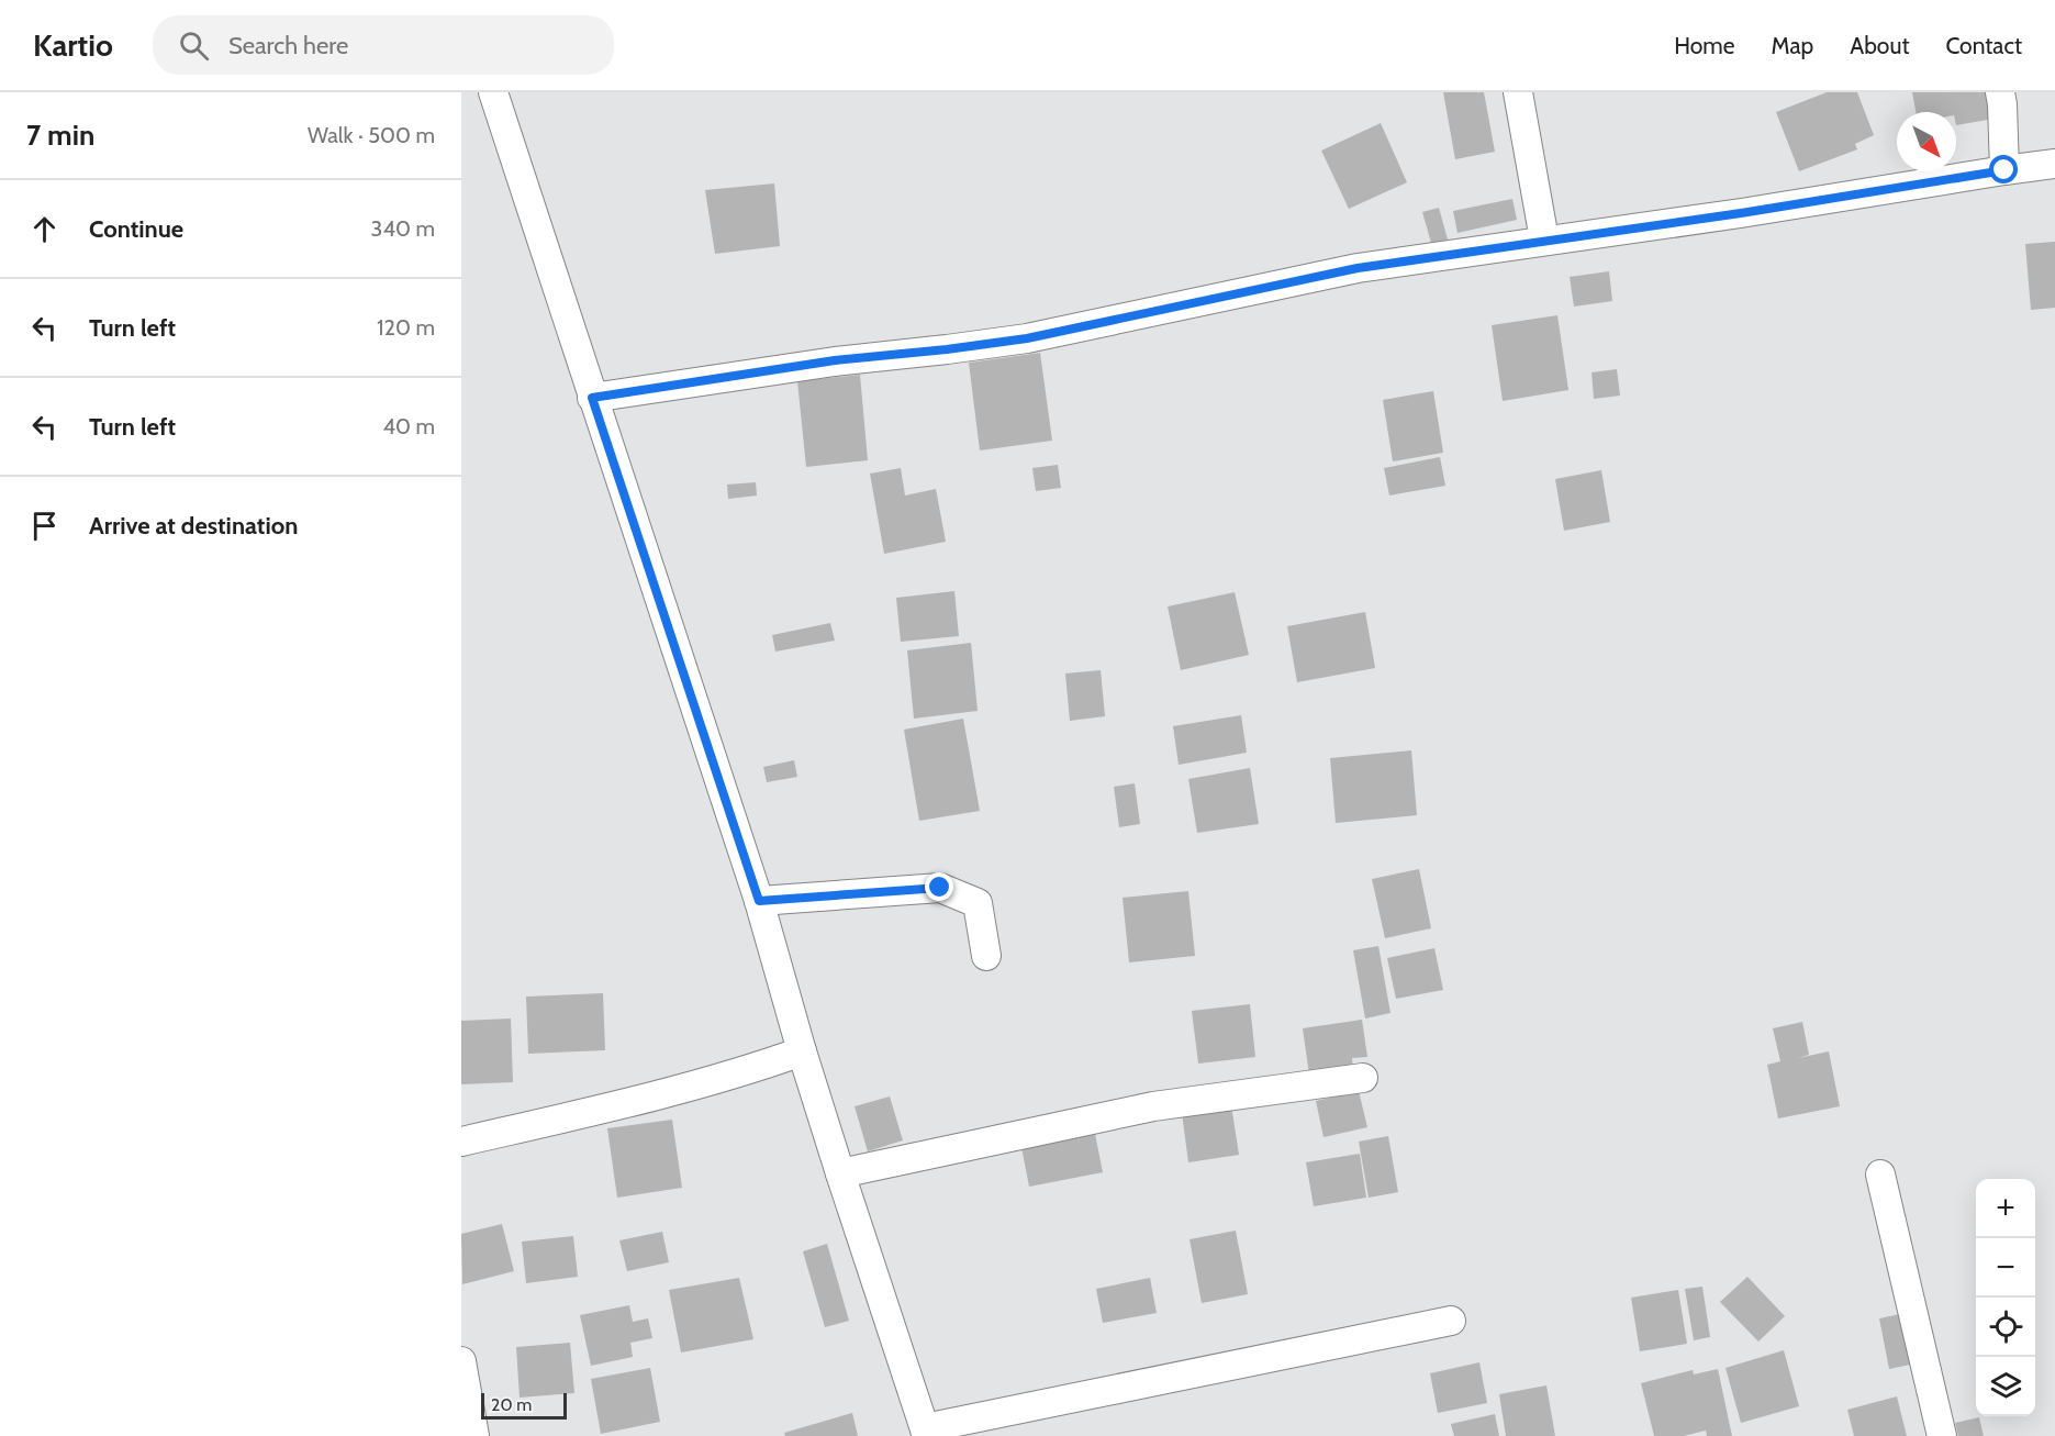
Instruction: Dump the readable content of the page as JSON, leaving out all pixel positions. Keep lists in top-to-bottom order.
{
  "scale_bar": "20 m",
  "north": "bottom right",
  "page": {
    "header": "Kartio",
    "search": "Search here",
    "nav": [
      "Home",
      "Map",
      "About",
      "Contact"
    ],
    "heading": ["7 min", "Walk · 500 m"],
    "list": [
      ["Continue", "340 m"],
      ["Turn left", "120 m"],
      ["Turn left", "40 m"],
      "Arrive at destination"
    ],
    "map_buttons": ["+", "−"],
    "scale": "20 m"
  }
}
